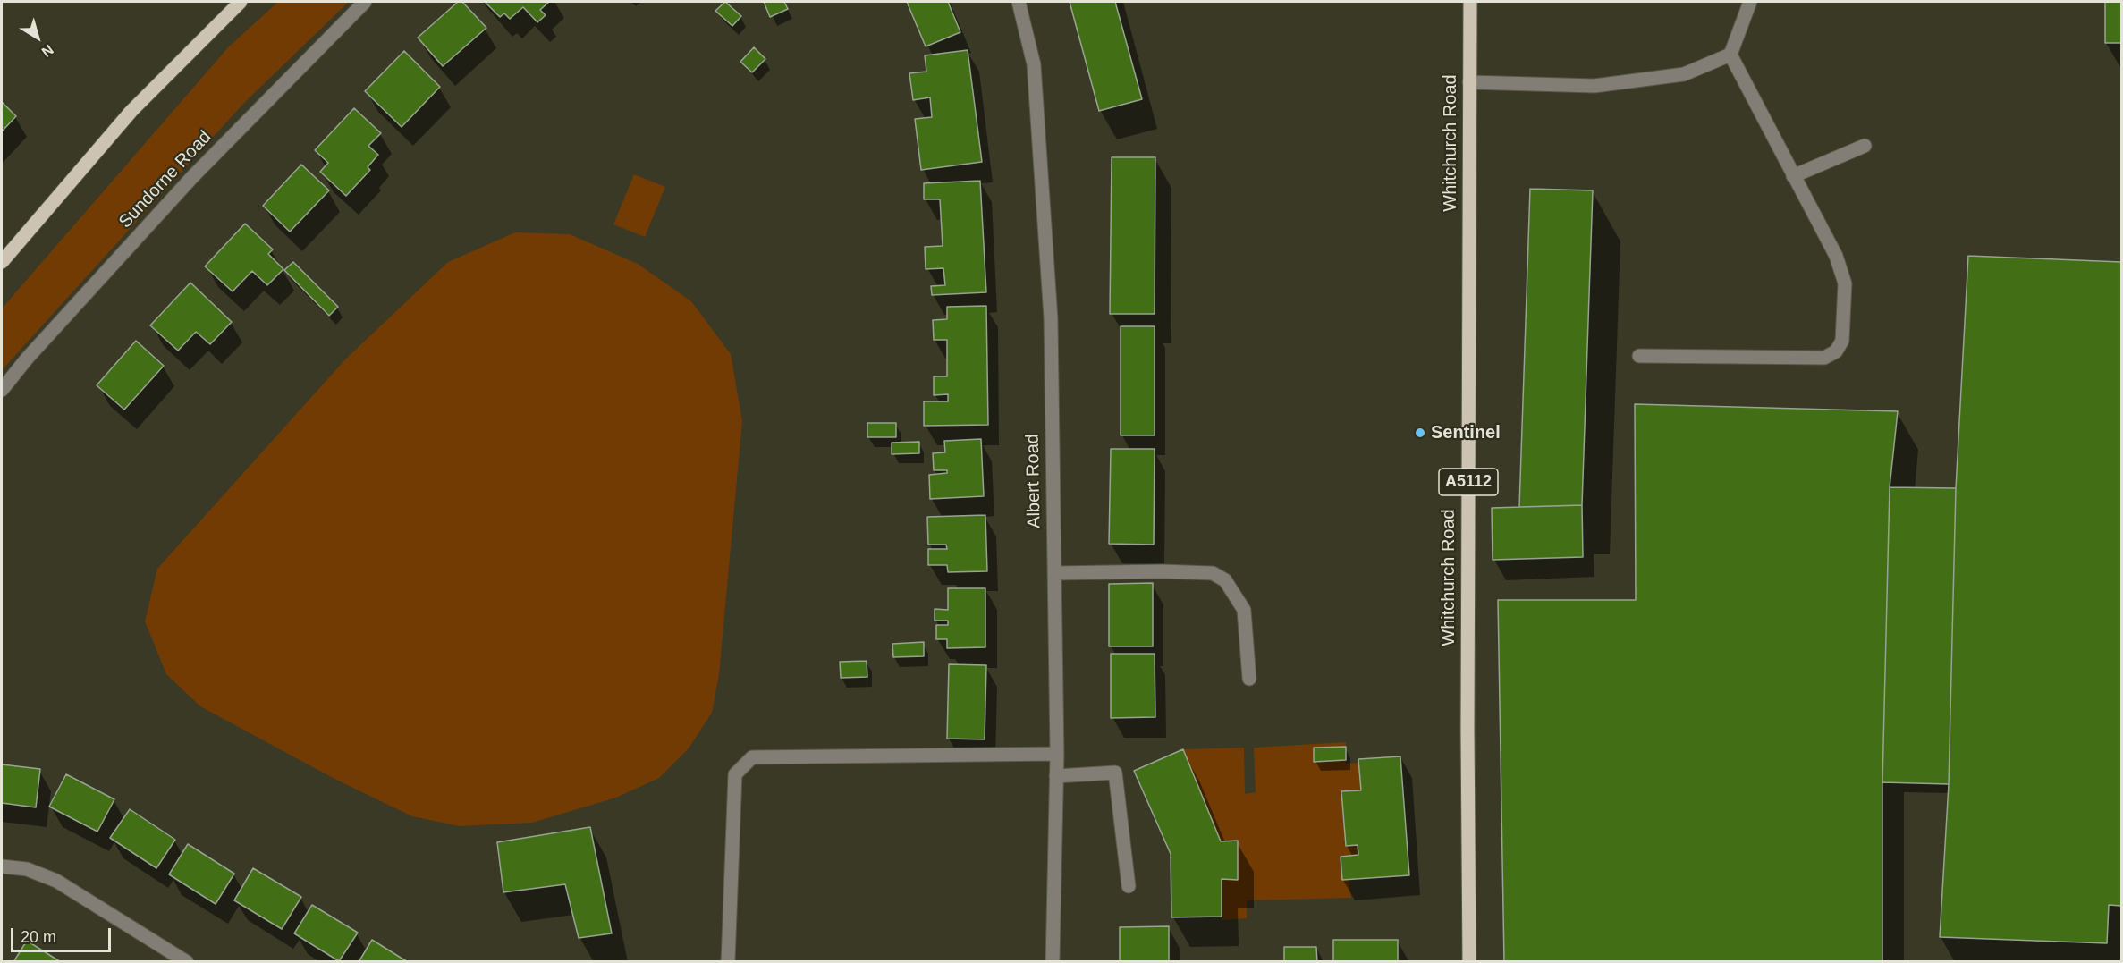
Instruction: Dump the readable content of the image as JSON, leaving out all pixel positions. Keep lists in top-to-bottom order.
{
  "streets": {
    "main road": ["Whitchurch Road", "A5112"],
    "street": ["Sundorne Road", "Albert Road"]
  },
  "places": ["Sentinel"],
  "scale_bar": "20 m",
  "north": "bottom right"
}
